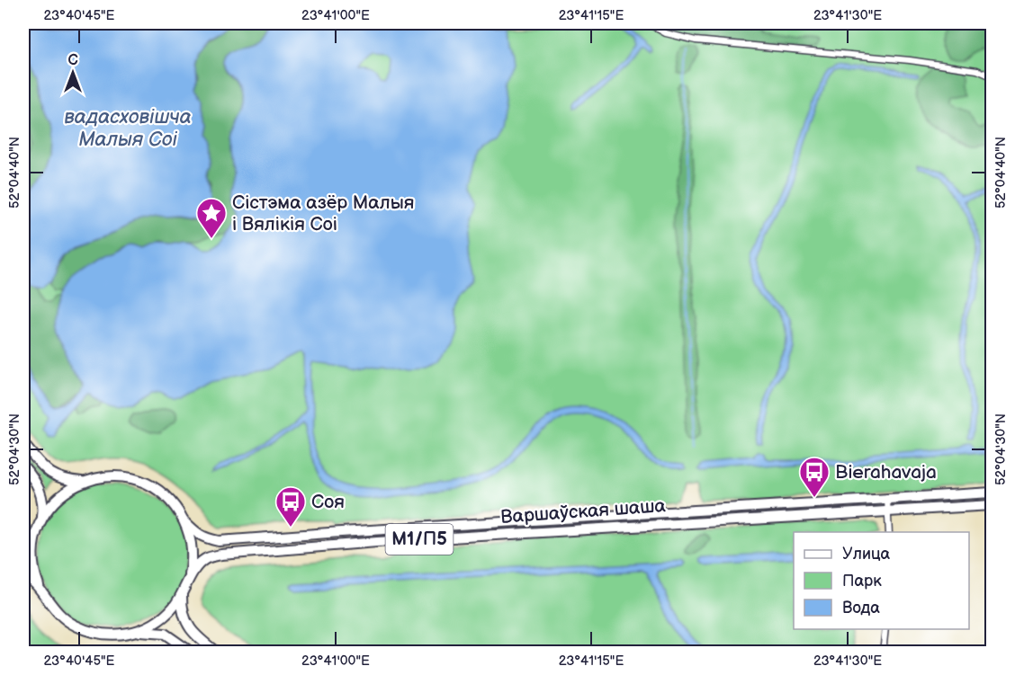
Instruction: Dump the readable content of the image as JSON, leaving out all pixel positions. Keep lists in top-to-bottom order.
{
  "streets": {
    "highway": ["Варшаўская шаша", "М1/П5"]
  },
  "water": ["вадасховішча Малыя Соі"],
  "places": {
    "place": ["Сістэма азёр Малыя і Вялікія Соі"],
    "bus stop": ["Bierahavaja", "Соя"]
  },
  "legend": ["Улица", "Парк", "Вода"],
  "north": "top",
  "coordinates": [
    "23°40'45\"E",
    "23°41'00\"E",
    "23°41'15\"E",
    "23°41'30\"E",
    "52°04'40\"N",
    "52°04'30\"N"
  ]
}
